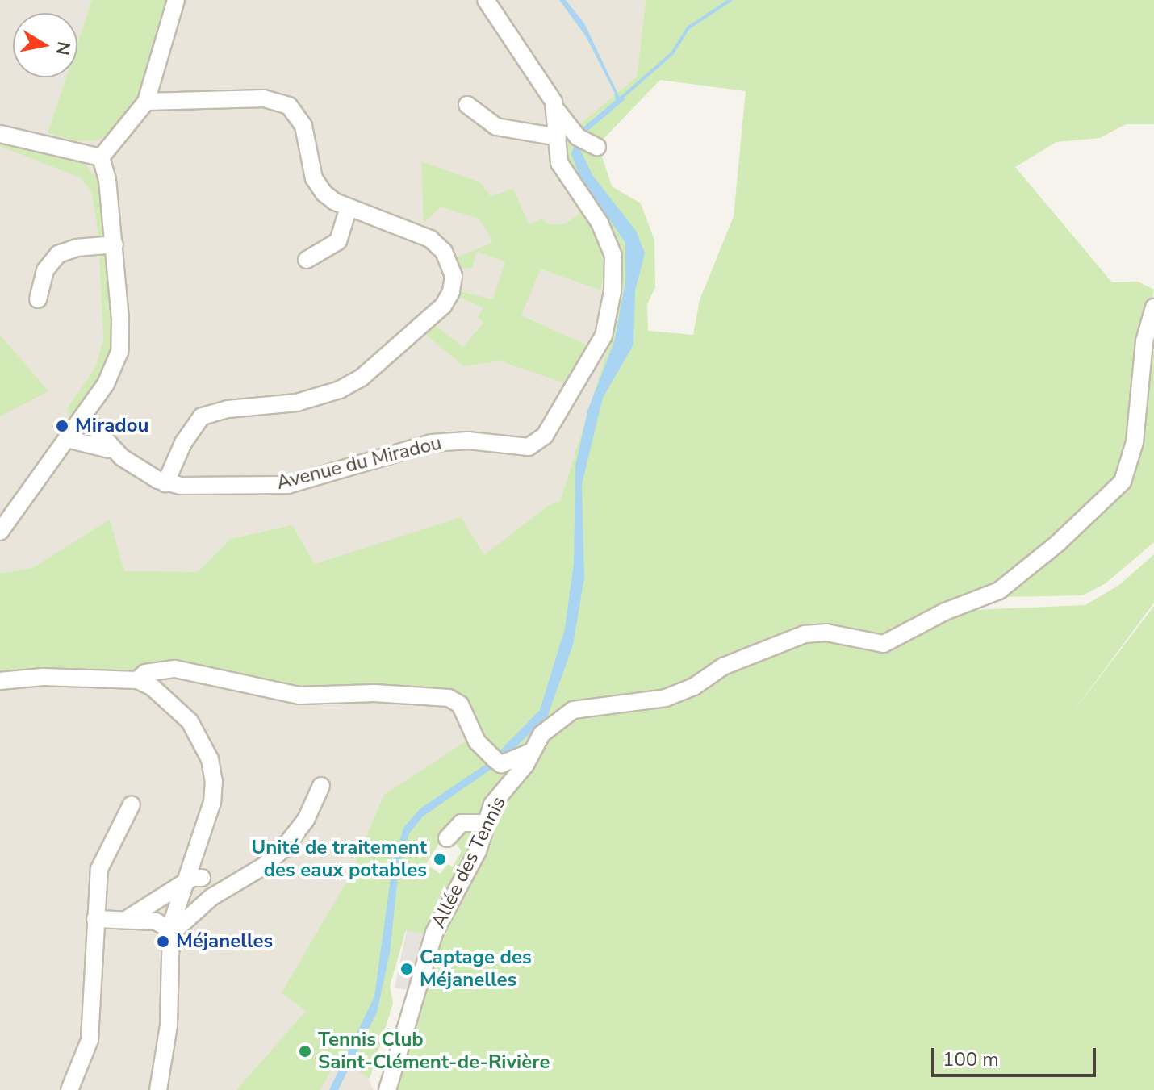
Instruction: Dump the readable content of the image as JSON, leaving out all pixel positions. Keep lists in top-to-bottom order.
{
  "streets": {
    "street": ["Avenue du Miradou", "Allée des Tennis"]
  },
  "places": [
    "Miradou",
    "Unité de traitement des eaux potables",
    "Méjanelles",
    "Captage des Méjanelles",
    "Tennis Club Saint-Clément-de-Rivière"
  ],
  "scale_bar": "100 m",
  "north": "right"
}
